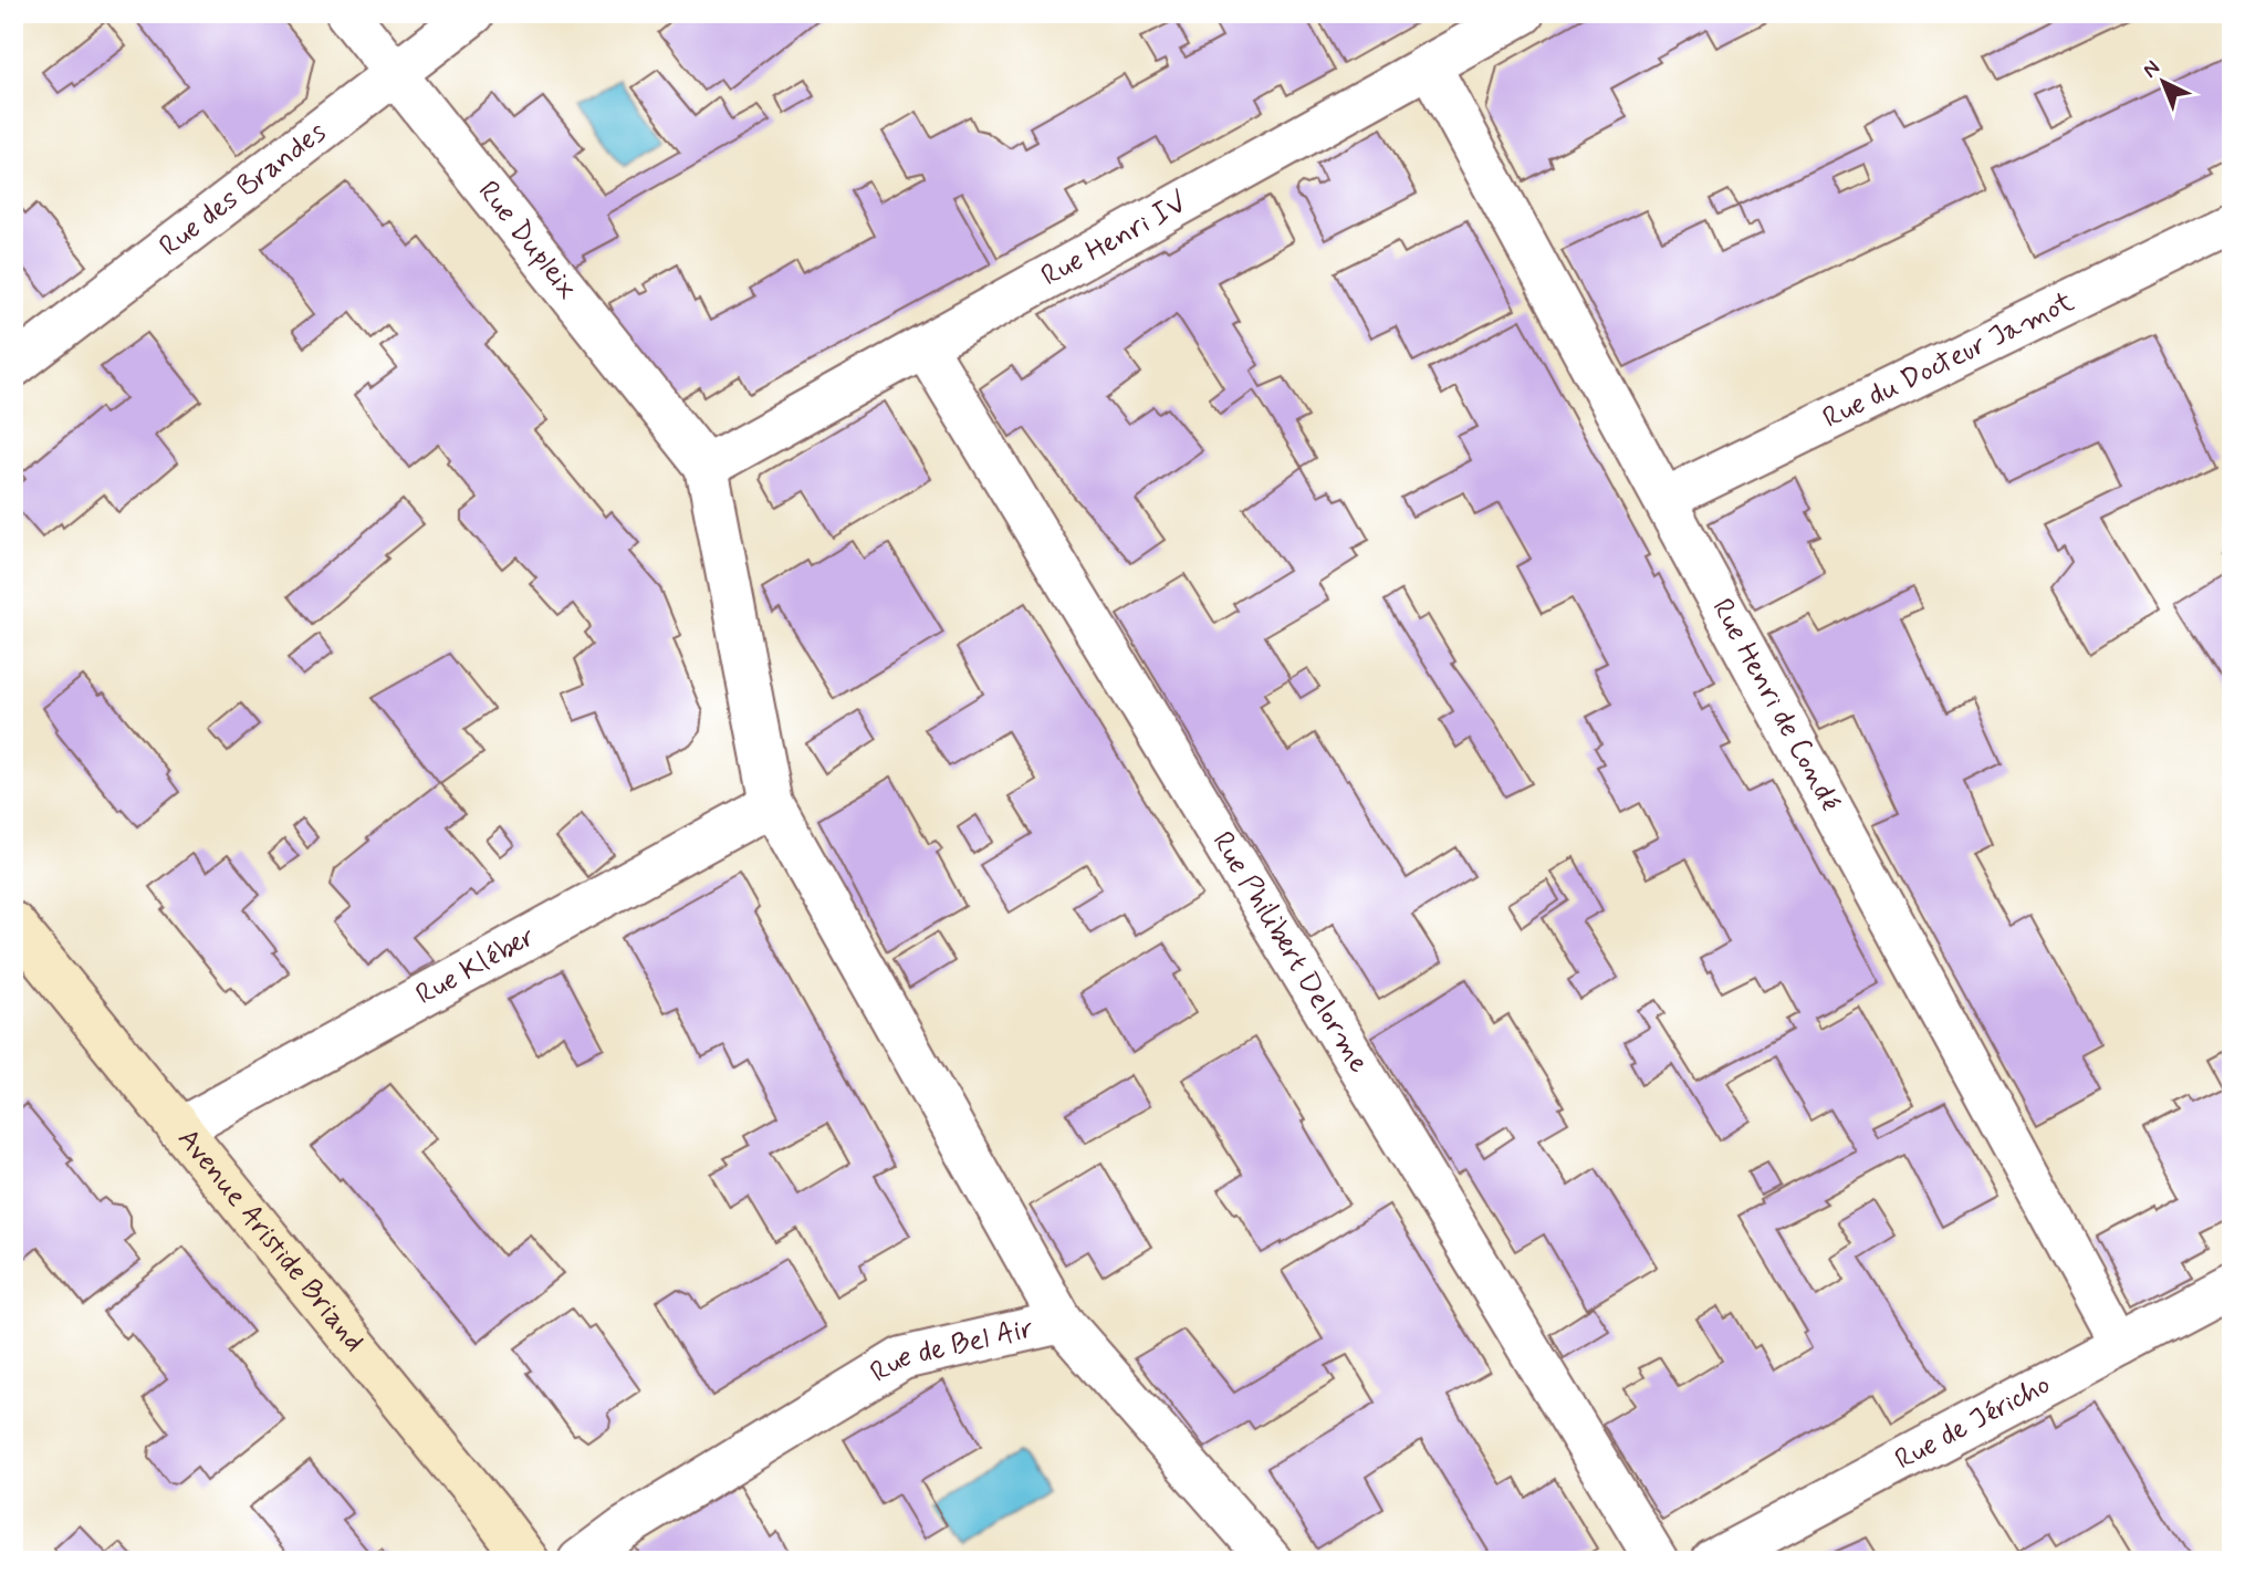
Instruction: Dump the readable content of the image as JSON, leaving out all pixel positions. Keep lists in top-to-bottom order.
{
  "streets": {
    "street": [
      "Rue des Brandes",
      "Rue Dupleix",
      "Rue Henri IV",
      "Rue du Docteur Jamot",
      "Rue Henri de Condé",
      "Rue Philibert Delorme",
      "Rue Kléber",
      "Avenue Aristide Briand",
      "Rue de Bel Air",
      "Rue de Jéricho"
    ]
  },
  "crossings": [
    ["Rue des Brandes", "Rue Dupleix"],
    ["Rue Dupleix", "Rue Henri IV"],
    ["Rue Henri IV", "Rue Henri de Condé"],
    ["Rue Henri IV", "Rue Philibert Delorme"],
    ["Rue du Docteur Jamot", "Rue Henri de Condé"],
    ["Rue Henri de Condé", "Rue de Jéricho"],
    ["Rue Kléber", "Avenue Aristide Briand"]
  ],
  "north": "top left"
}
